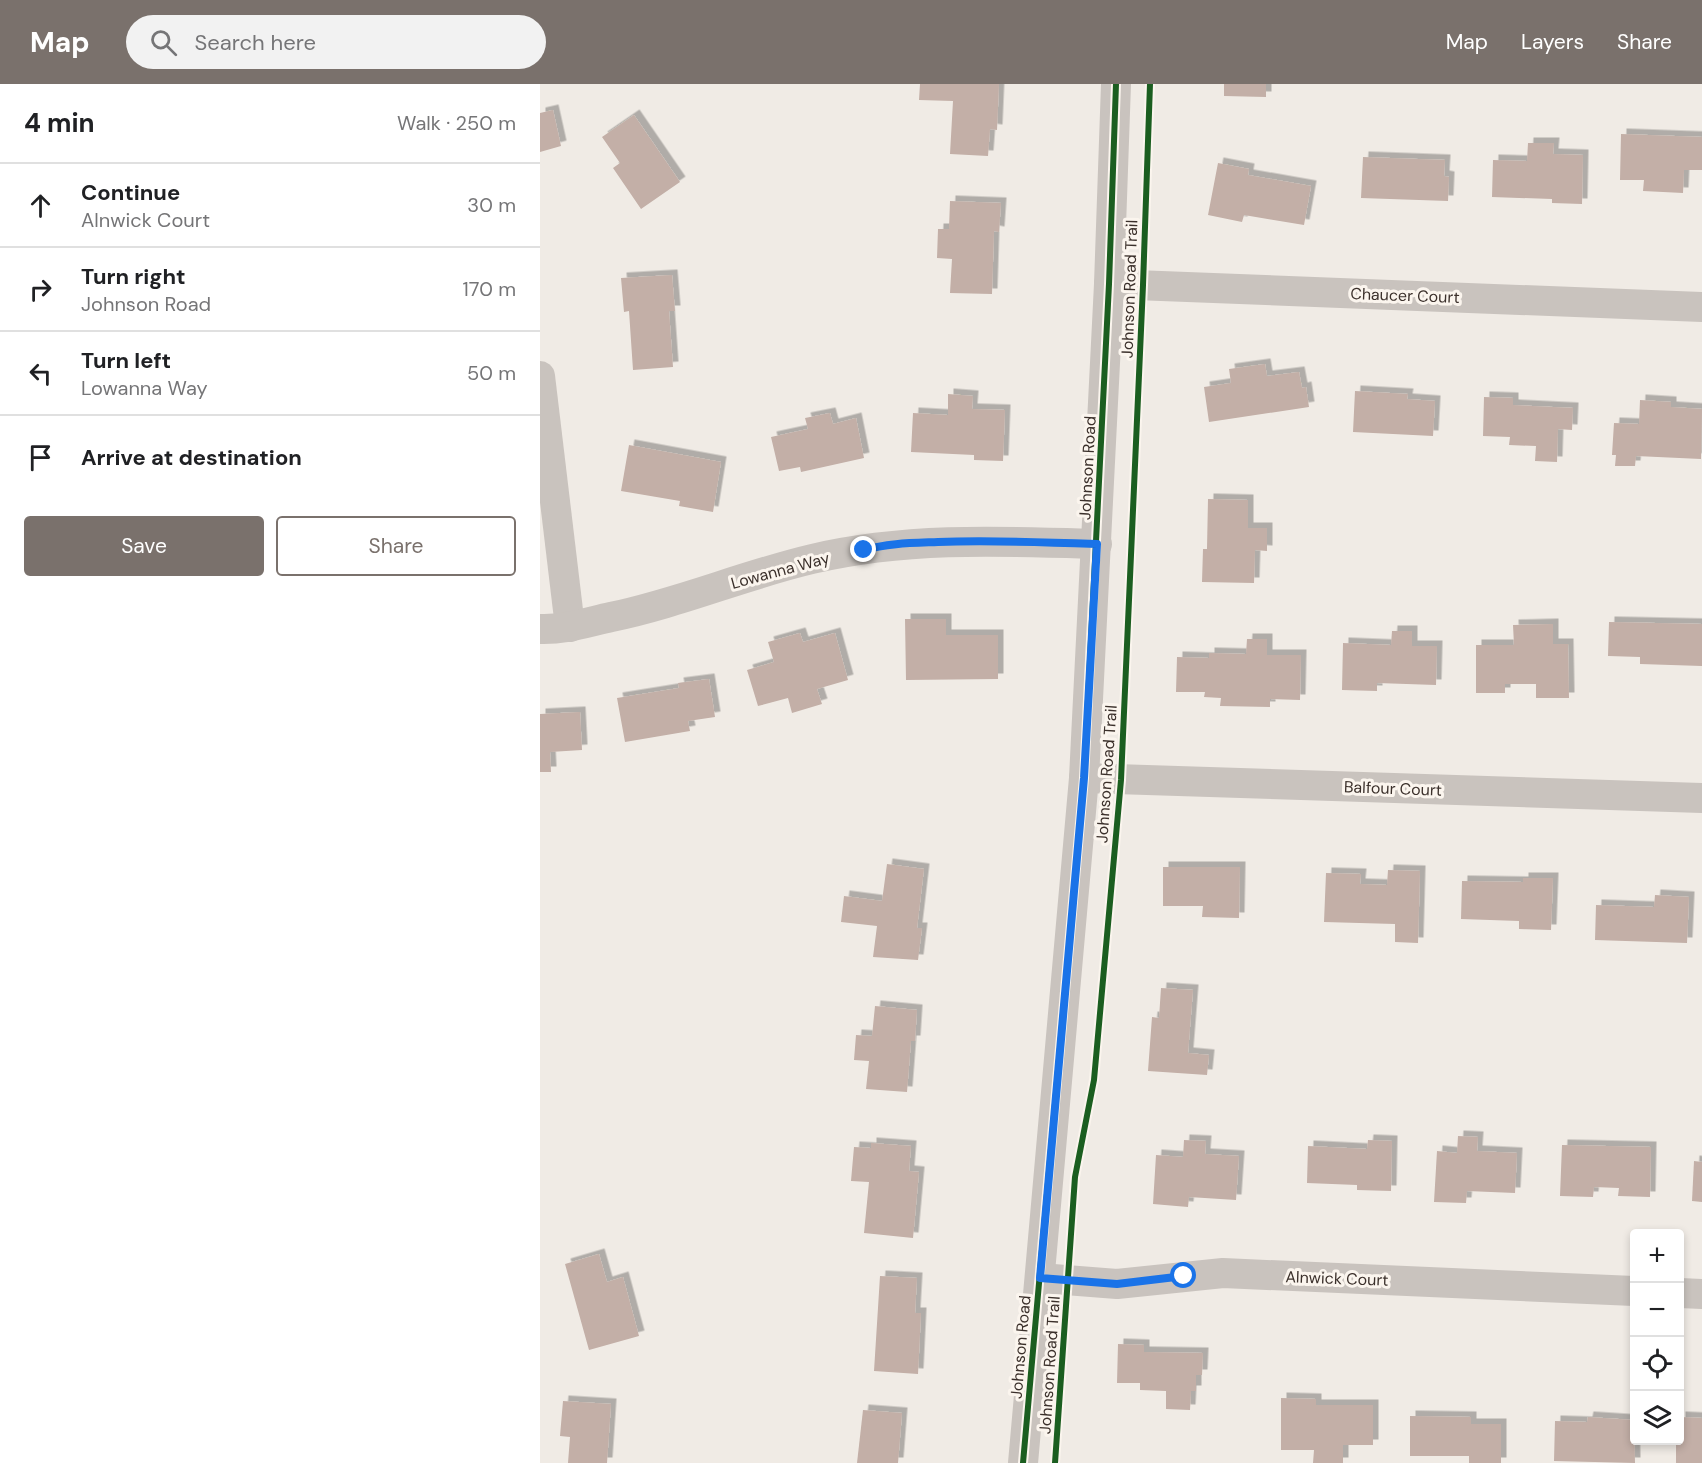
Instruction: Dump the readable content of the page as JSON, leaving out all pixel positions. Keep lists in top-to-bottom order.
{
  "streets": {
    "street": [
      "Chaucer Court",
      "Johnson Road",
      "Lowanna Way",
      "Balfour Court",
      "Alnwick Court"
    ],
    "cycle path": ["Johnson Road Trail"]
  },
  "crossings": [
    ["Chaucer Court", "Johnson Road"],
    ["Johnson Road", "Lowanna Way"],
    ["Johnson Road", "Balfour Court"],
    ["Johnson Road", "Alnwick Court"]
  ],
  "page": {
    "header": "Map",
    "search": "Search here",
    "nav": ["Map", "Layers", "Share"],
    "heading": ["4 min", "Walk · 250 m"],
    "list": [
      ["Continue", "Alnwick Court", "30 m"],
      ["Turn right", "Johnson Road", "170 m"],
      ["Turn left", "Lowanna Way", "50 m"],
      "Arrive at destination"
    ],
    "buttons": ["Save", "Share"],
    "map_buttons": ["+", "−"]
  }
}
